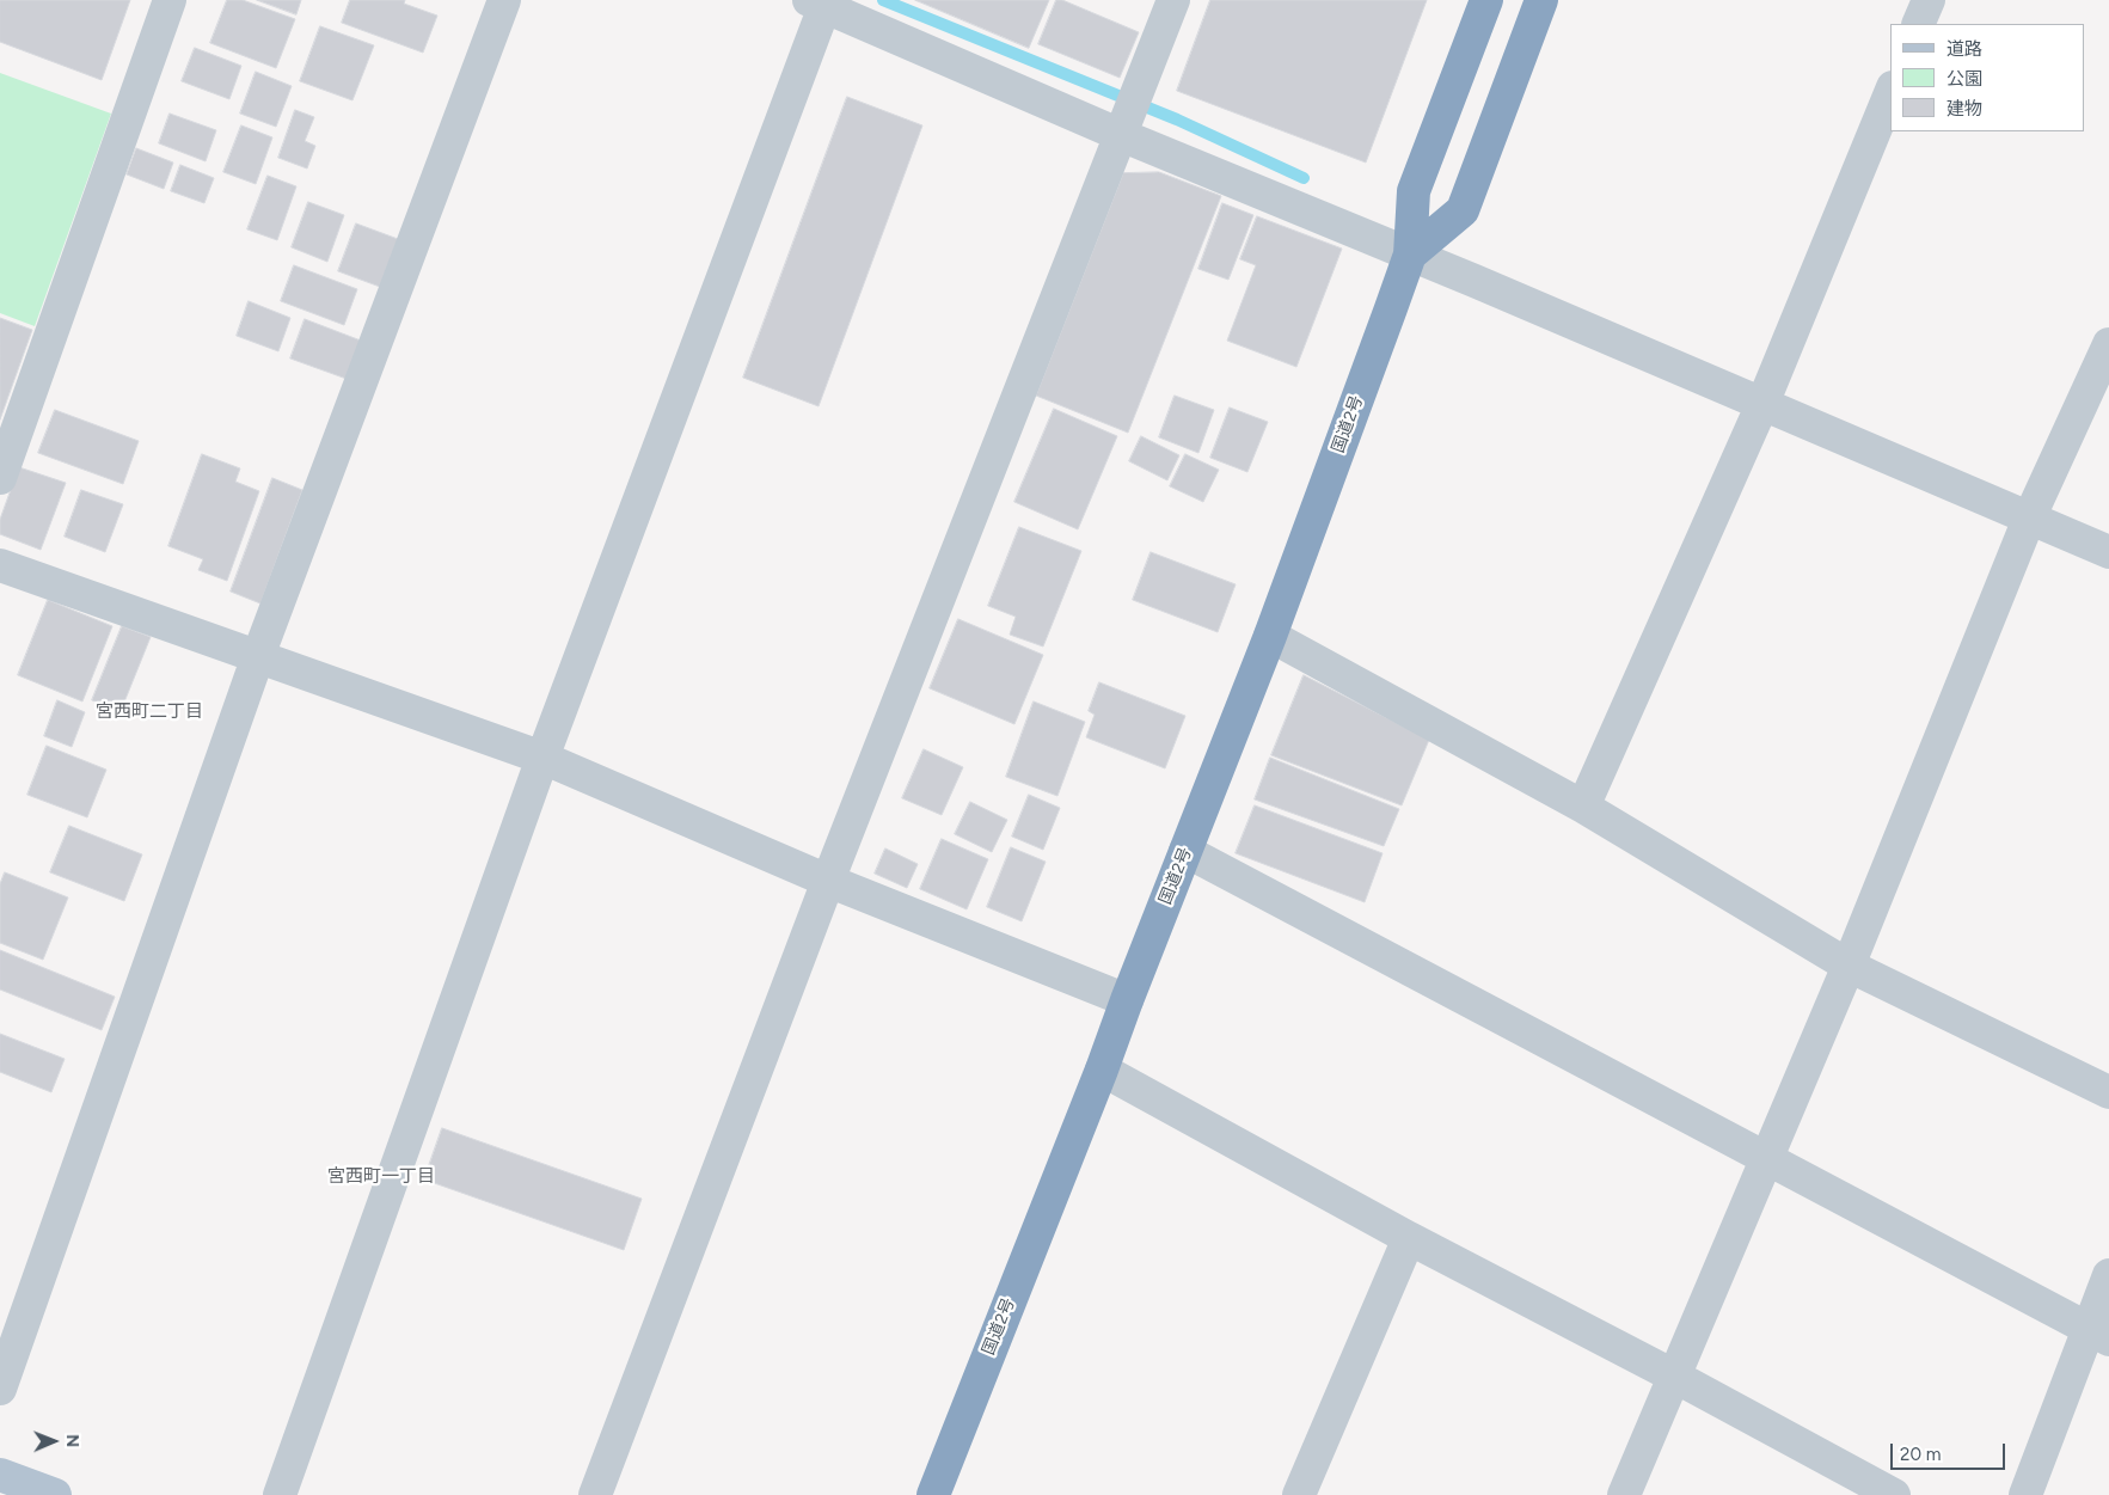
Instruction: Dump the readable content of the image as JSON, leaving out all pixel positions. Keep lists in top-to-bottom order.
{
  "streets": {
    "highway": ["国道2号"]
  },
  "districts": ["宮西町二丁目", "宮西町一丁目"],
  "legend": ["道路", "公園", "建物"],
  "scale_bar": "20 m",
  "north": "right"
}
